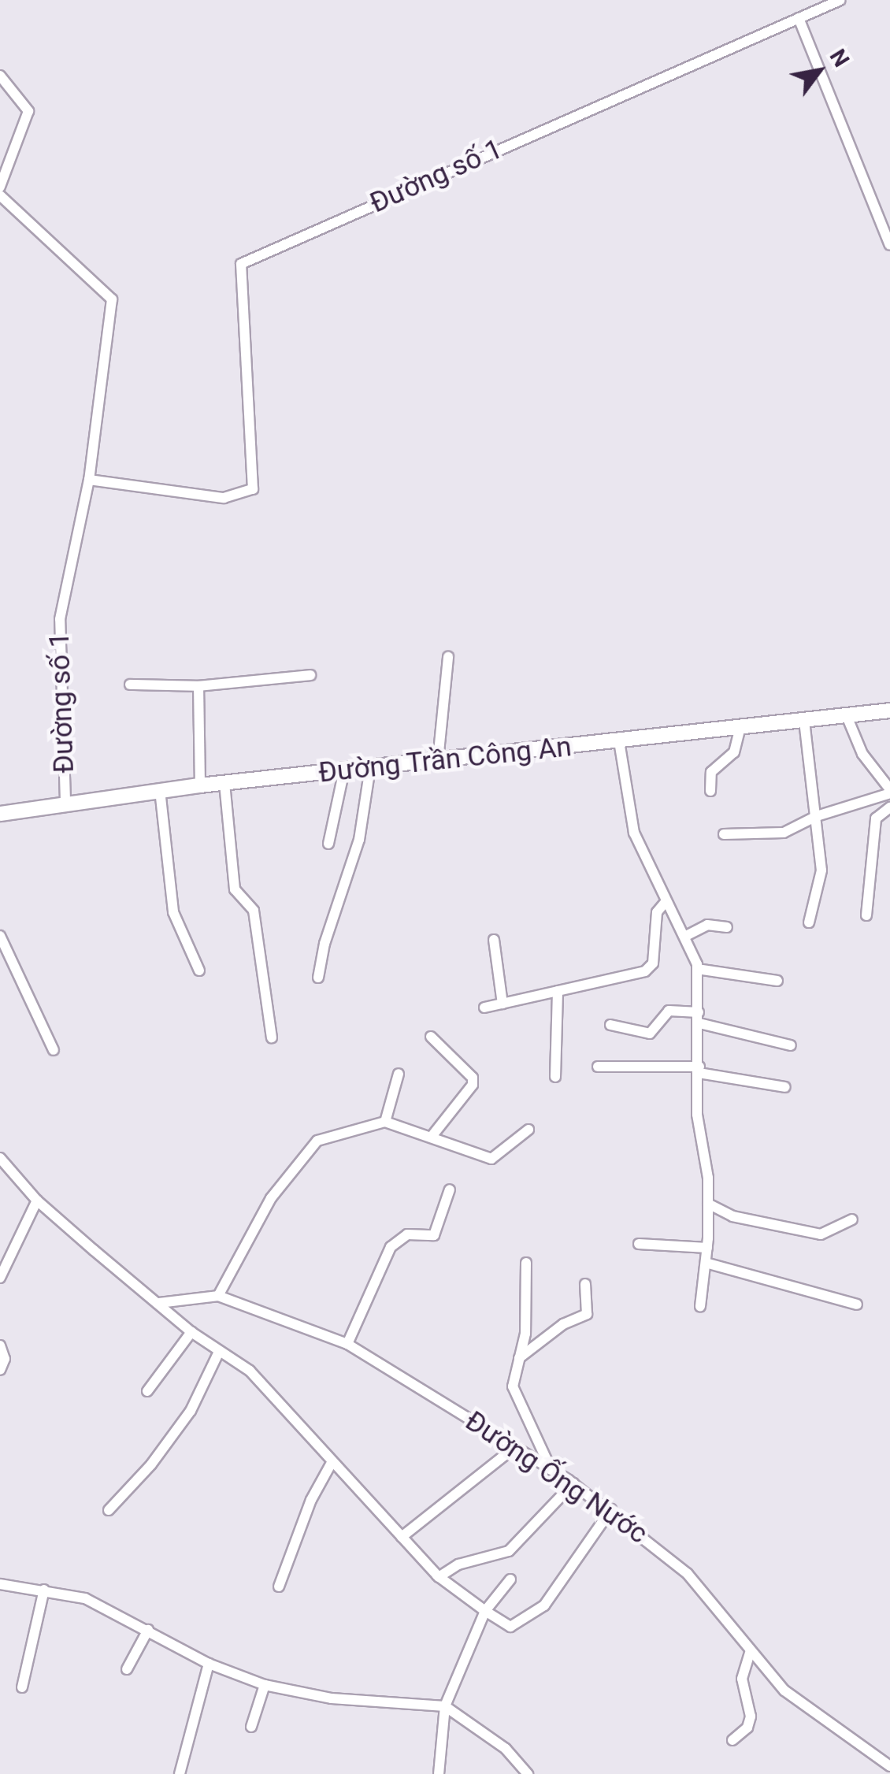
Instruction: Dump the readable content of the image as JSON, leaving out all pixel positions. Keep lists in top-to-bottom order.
{
  "streets": {
    "main road": ["Đường Trần Công An"],
    "street": ["Đường số 1", "Đường Ống Nước"]
  },
  "crossings": [
    ["Đường số 1", "Đường Trần Công An"]
  ],
  "north": "top right"
}
